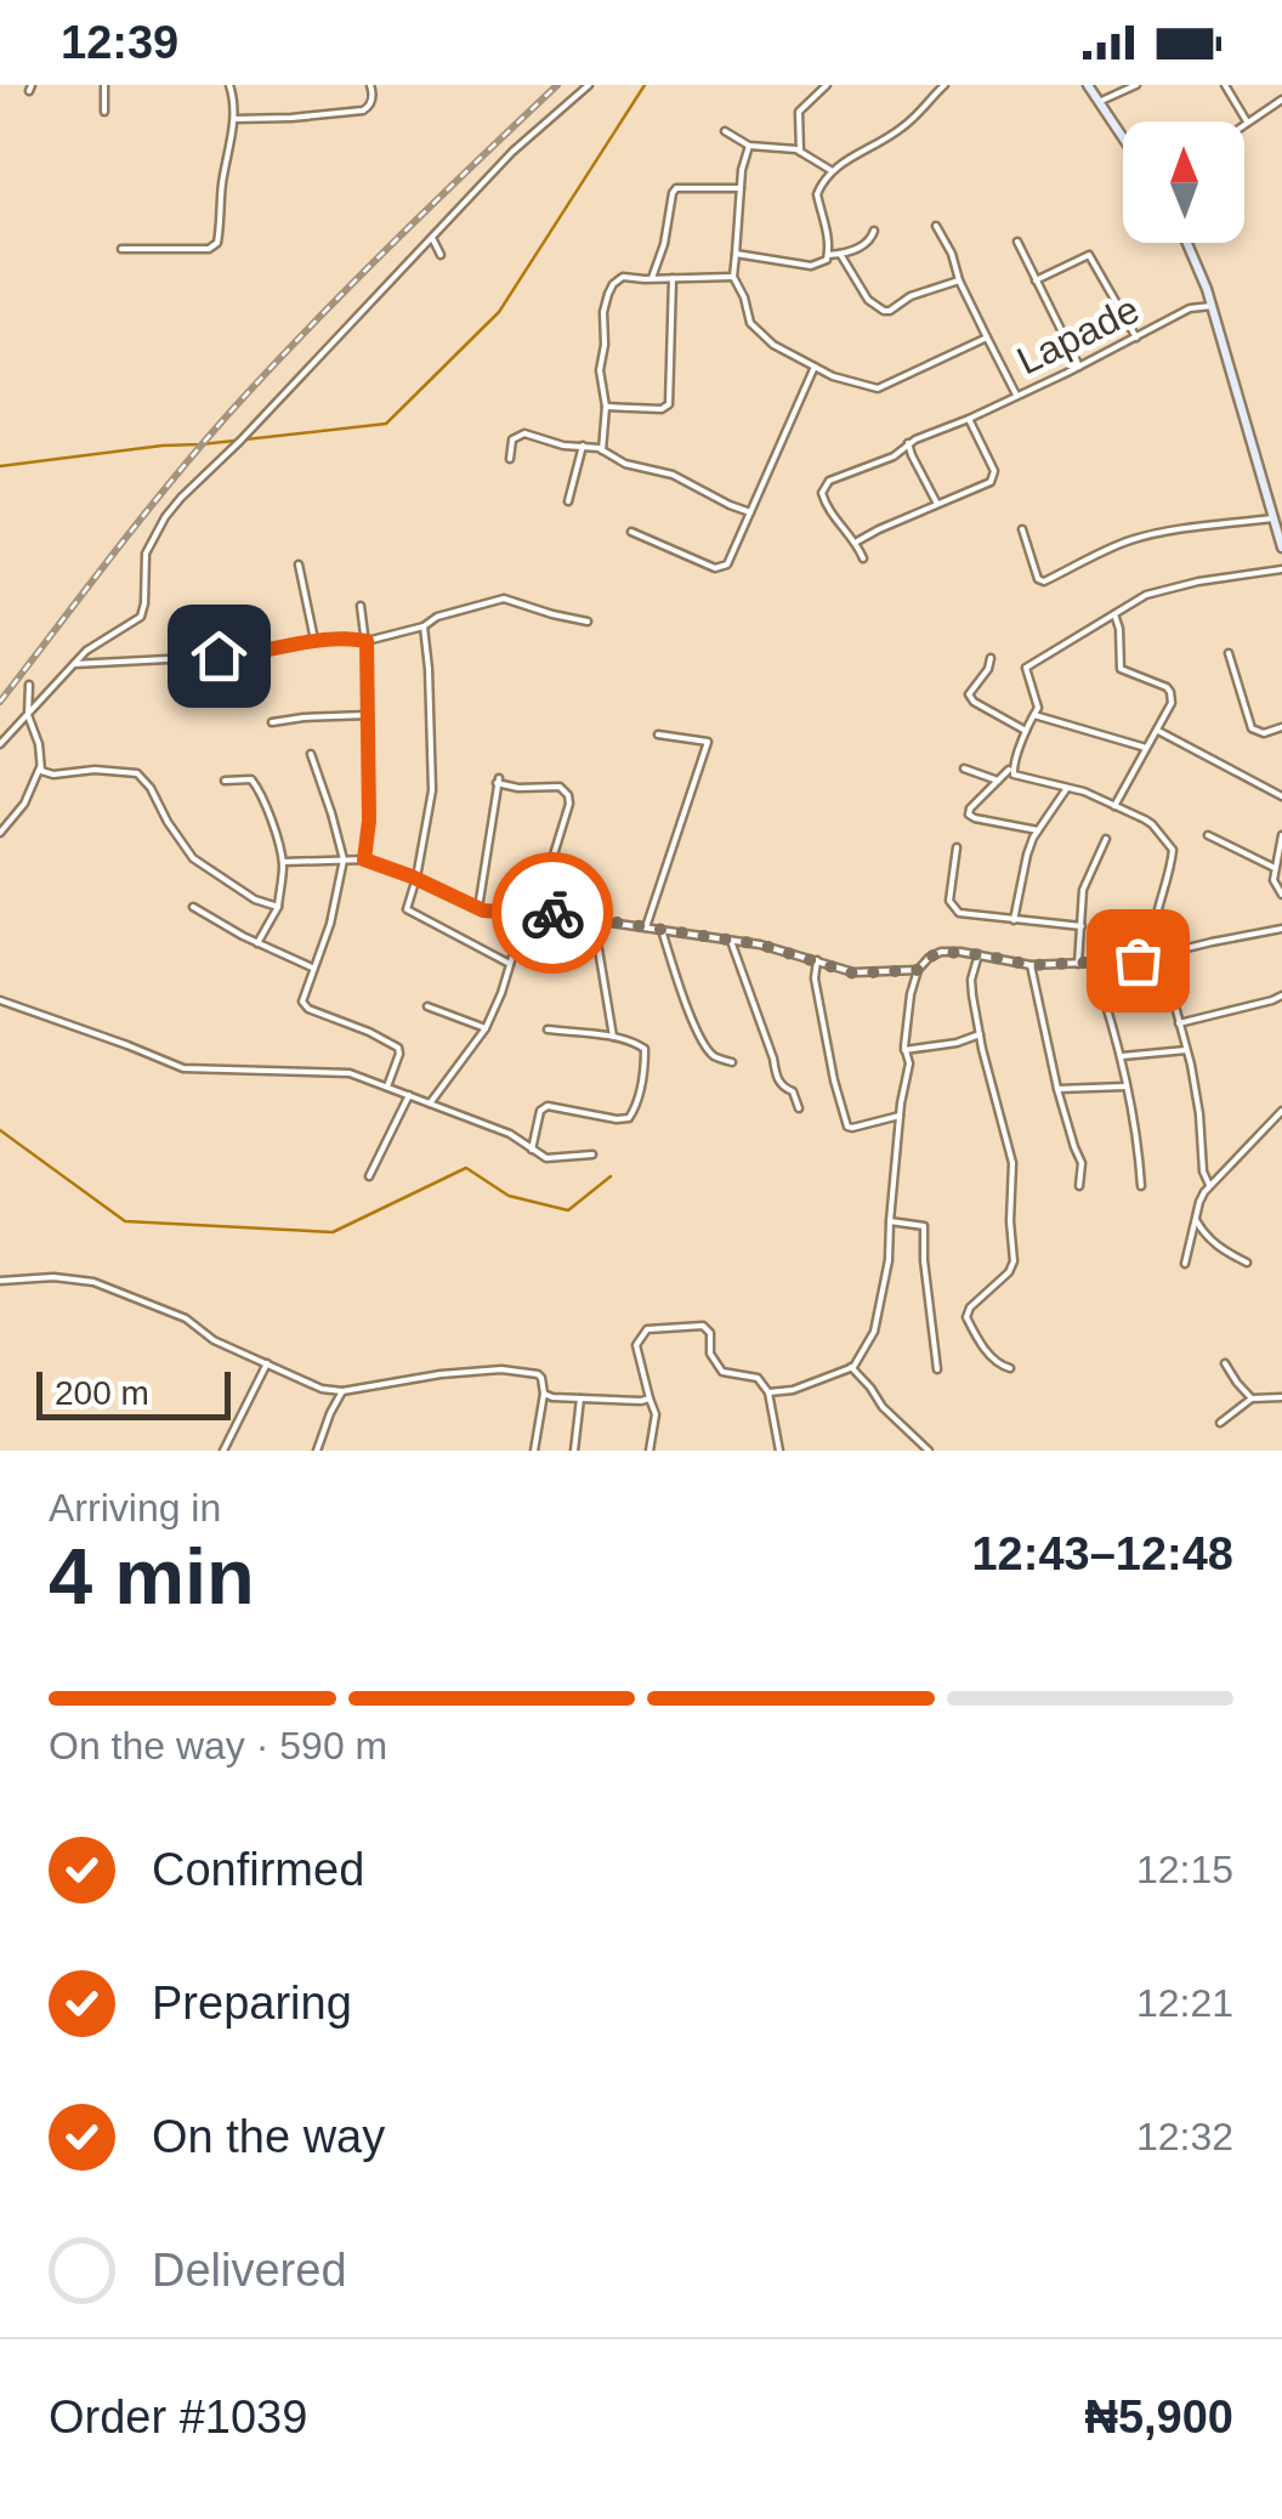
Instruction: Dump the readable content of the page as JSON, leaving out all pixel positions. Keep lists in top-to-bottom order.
{
  "streets": {
    "street": ["Lapade"]
  },
  "scale_bar": "200 m",
  "north": "top",
  "page": {
    "status": "12:39",
    "scale": "200 m",
    "heading": ["4 min", "Arriving in", "12:43–12:48"],
    "panel": ["Order #1039", "₦5,900"],
    "bar": "On the way · 590 m",
    "list": [
      ["Confirmed", "12:15"],
      ["Preparing", "12:21"],
      ["On the way", "12:32"],
      "Delivered"
    ]
  }
}
